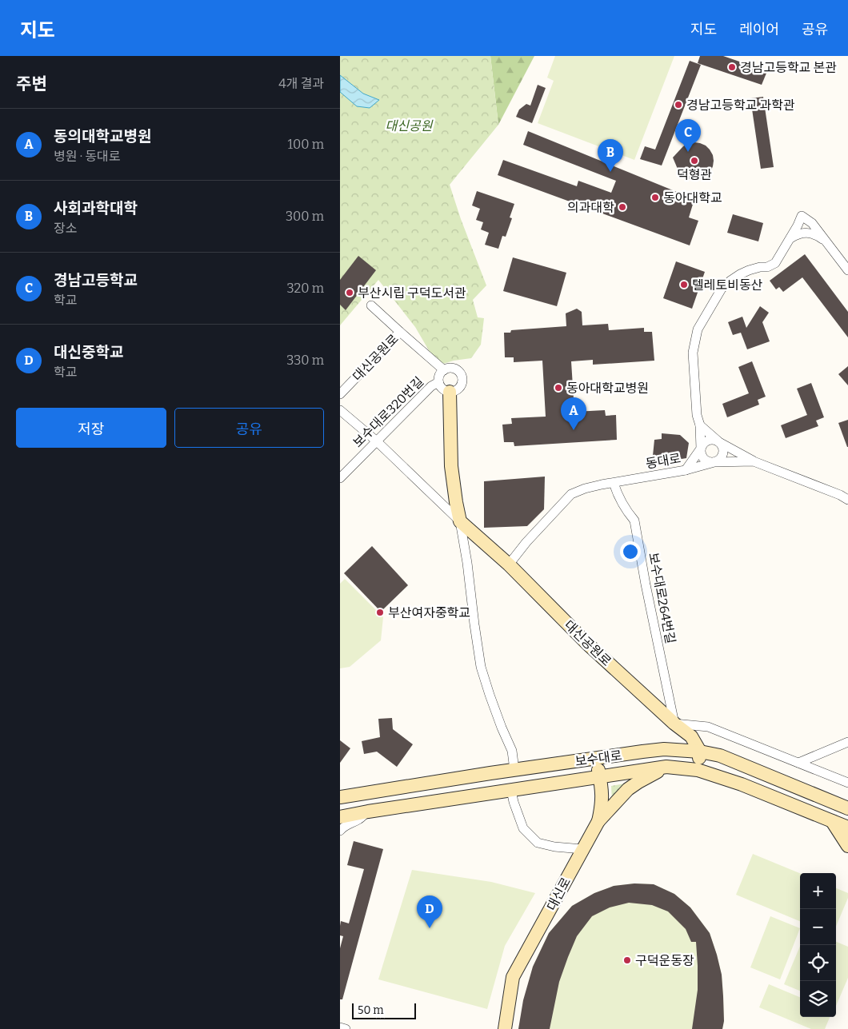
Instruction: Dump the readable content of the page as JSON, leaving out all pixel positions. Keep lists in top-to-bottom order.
{
  "streets": {
    "main road": ["대신공원로", "보수대로", "대신로"],
    "street": ["보수대로320번길", "동대로", "보수대로264번길"]
  },
  "crossings": [
    ["대신공원로", "보수대로320번길"],
    ["대신공원로", "동대로"],
    ["대신공원로", "보수대로264번길"],
    ["대신공원로", "보수대로"],
    ["동대로", "보수대로264번길"],
    ["보수대로", "대신로"]
  ],
  "parks": ["대신공원"],
  "places": [
    "경남고등학교 본관",
    "경남고등학교 과학관",
    "덕형관",
    "동아대학교",
    "의과대학",
    "텔레토비동산",
    "부산시립 구덕도서관",
    "동아대학교병원",
    "부산여자중학교",
    "구덕운동장"
  ],
  "scale_bar": "50 m",
  "page": {
    "header": "지도",
    "nav": ["지도", "레이어", "공유"],
    "heading": ["주변", "4개 결과"],
    "list": [
      {
        "mark": "A",
        "name": "동의대학교병원",
        "note": "병원 · 동대로",
        "value": "100 m"
      },
      {
        "mark": "B",
        "name": "사회과학대학",
        "note": "장소",
        "value": "300 m"
      },
      {
        "mark": "C",
        "name": "경남고등학교",
        "note": "학교",
        "value": "320 m"
      },
      {
        "mark": "D",
        "name": "대신중학교",
        "note": "학교",
        "value": "330 m"
      }
    ],
    "pins": [
      "C",
      "B",
      "A",
      "D"
    ],
    "buttons": ["저장", "공유"],
    "map_buttons": ["+", "−"],
    "scale": "50 m"
  }
}
